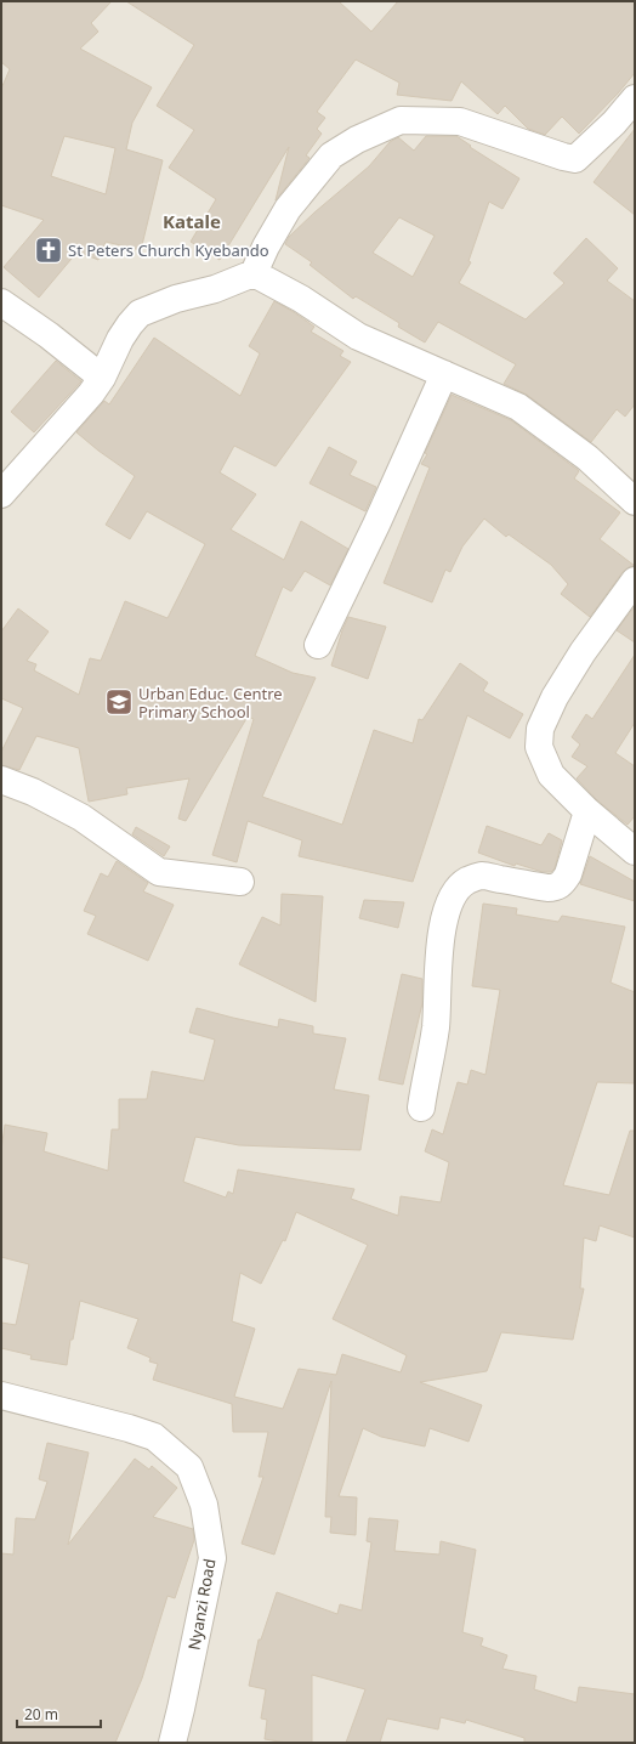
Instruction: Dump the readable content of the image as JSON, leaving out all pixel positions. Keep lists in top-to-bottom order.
{
  "streets": {
    "street": ["Nyanzi Road"]
  },
  "districts": ["Katale"],
  "places": {
    "church": ["St Peters Church Kyebando"],
    "school or university": ["Urban Educ. Centre Primary School"]
  },
  "scale_bar": "20 m"
}
